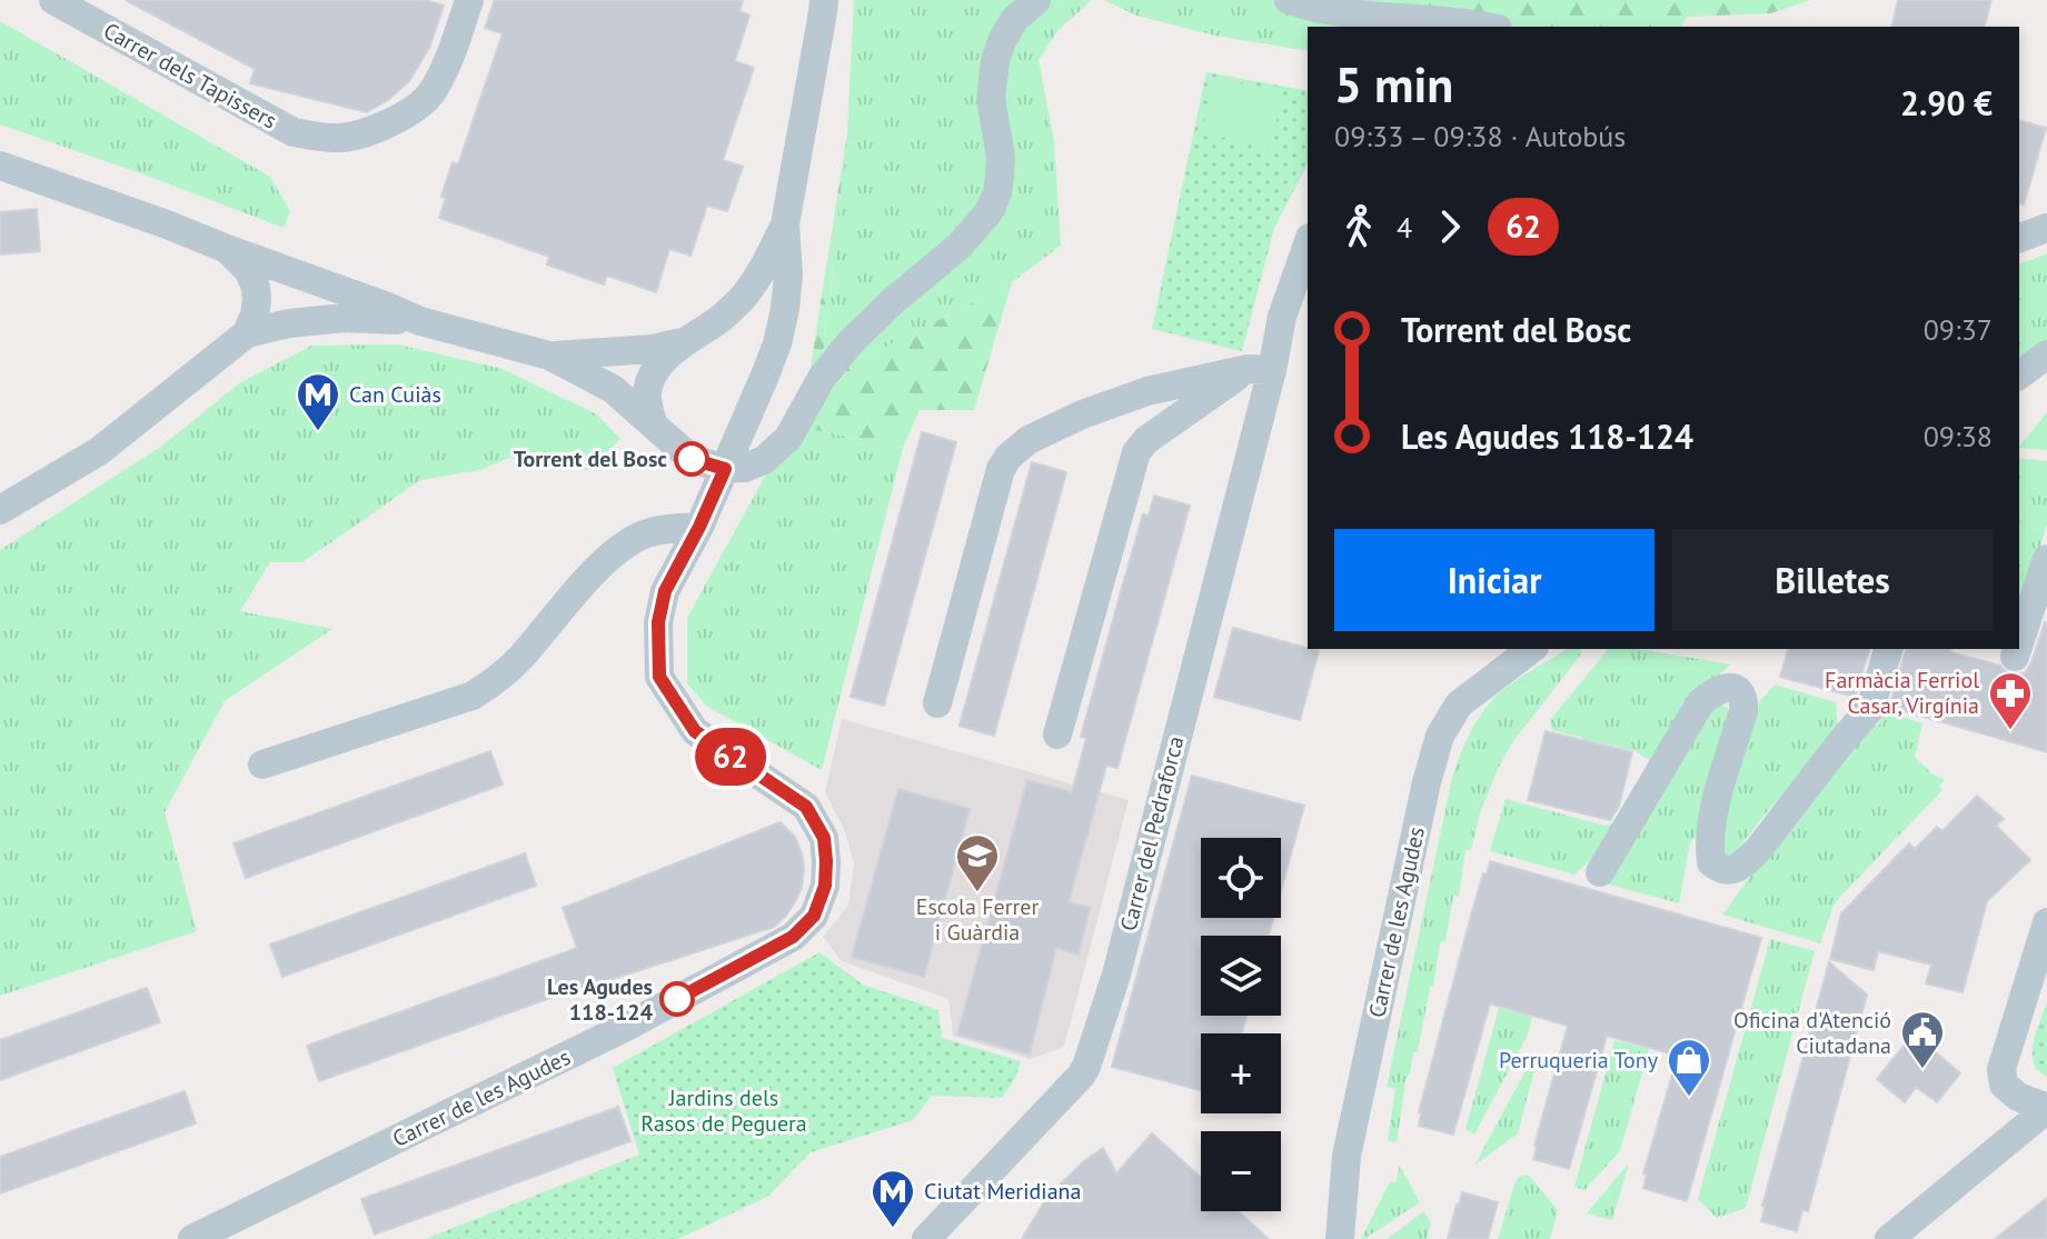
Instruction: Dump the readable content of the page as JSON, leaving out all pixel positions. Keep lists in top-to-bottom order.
{
  "streets": {
    "street": ["Carrer dels Tapissers", "Carrer del Pedraforca", "Carrer de les Agudes"]
  },
  "parks": ["Jardins dels Rasos de Peguera"],
  "places": {
    "metro station": ["Can Cuiàs", "Ciutat Meridiana"],
    "other": ["Torrent del Bosc", "Les Agudes 118-124"],
    "pharmacy": ["Farmàcia Ferriol Casar, Virgínia"],
    "school or university": ["Escola Ferrer i Guàrdia"],
    "public building": ["Oficina d'Atenció Ciutadana"],
    "shop": ["Perruqueria Tony"]
  },
  "lines": ["bus line 62"],
  "page": {
    "on_map": "62",
    "heading": ["5 min", "09:33 – 09:38 · Autobús", "2.90 €"],
    "legs": ["4", "62"],
    "list": [
      {
        "name": "Torrent del Bosc",
        "value": "09:37"
      },
      {
        "name": "Les Agudes 118-124",
        "value": "09:38"
      }
    ],
    "buttons": ["Iniciar", "Billetes"],
    "map_buttons": ["+", "−"]
  }
}
